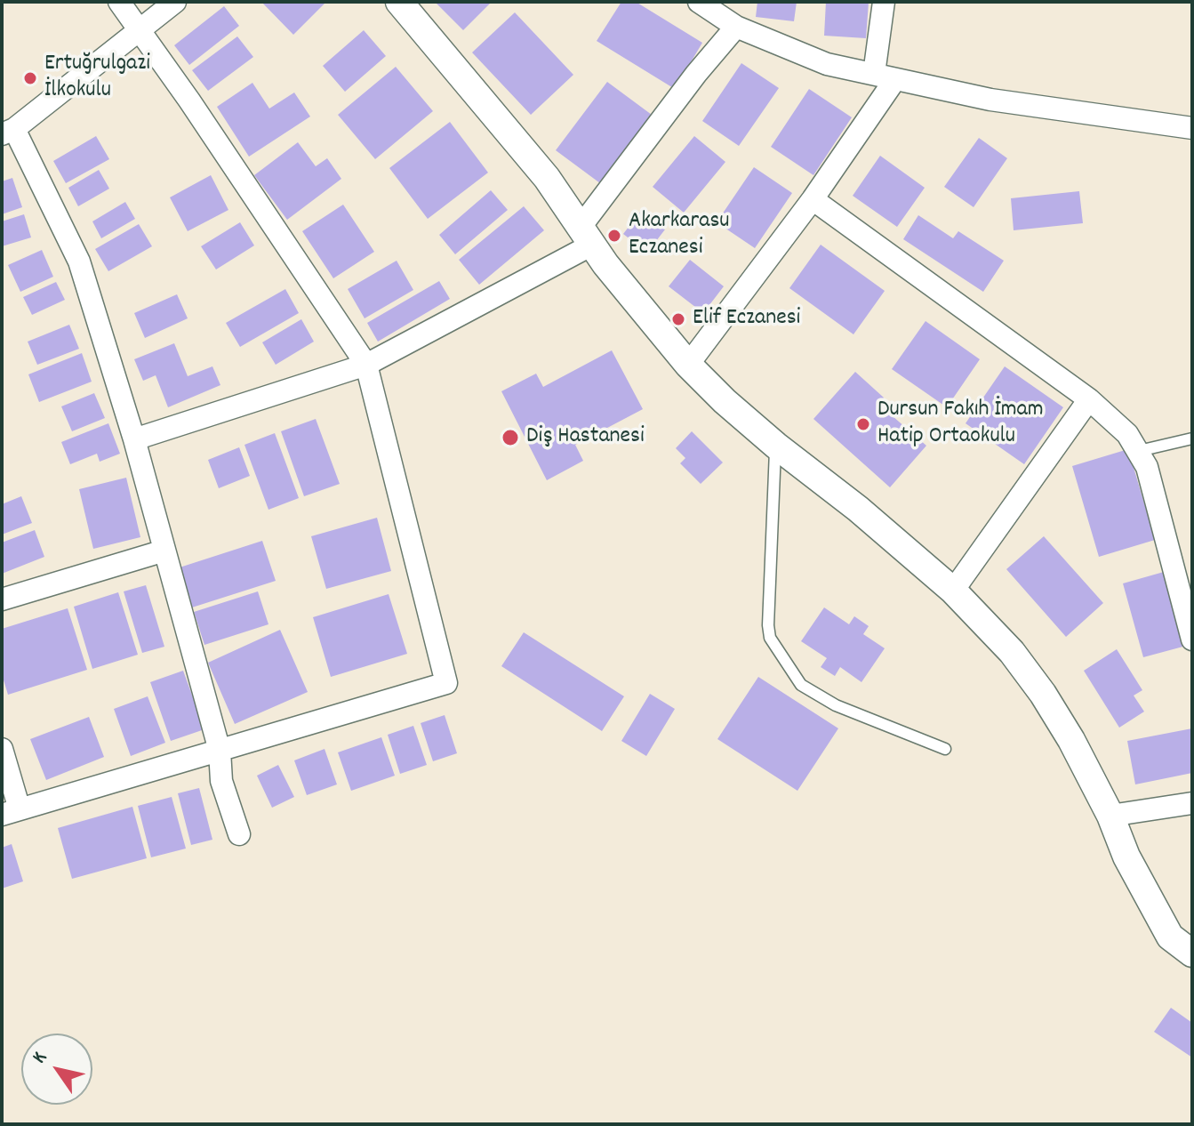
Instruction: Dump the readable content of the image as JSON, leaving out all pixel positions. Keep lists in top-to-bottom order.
{
  "places": [
    "Ertuğrulgazi İlkokulu",
    "Akarkarasu Eczanesi",
    "Elif Eczanesi",
    "Dursun Fakıh İmam Hatip Ortaokulu",
    "Diş Hastanesi"
  ],
  "north": "top left"
}
